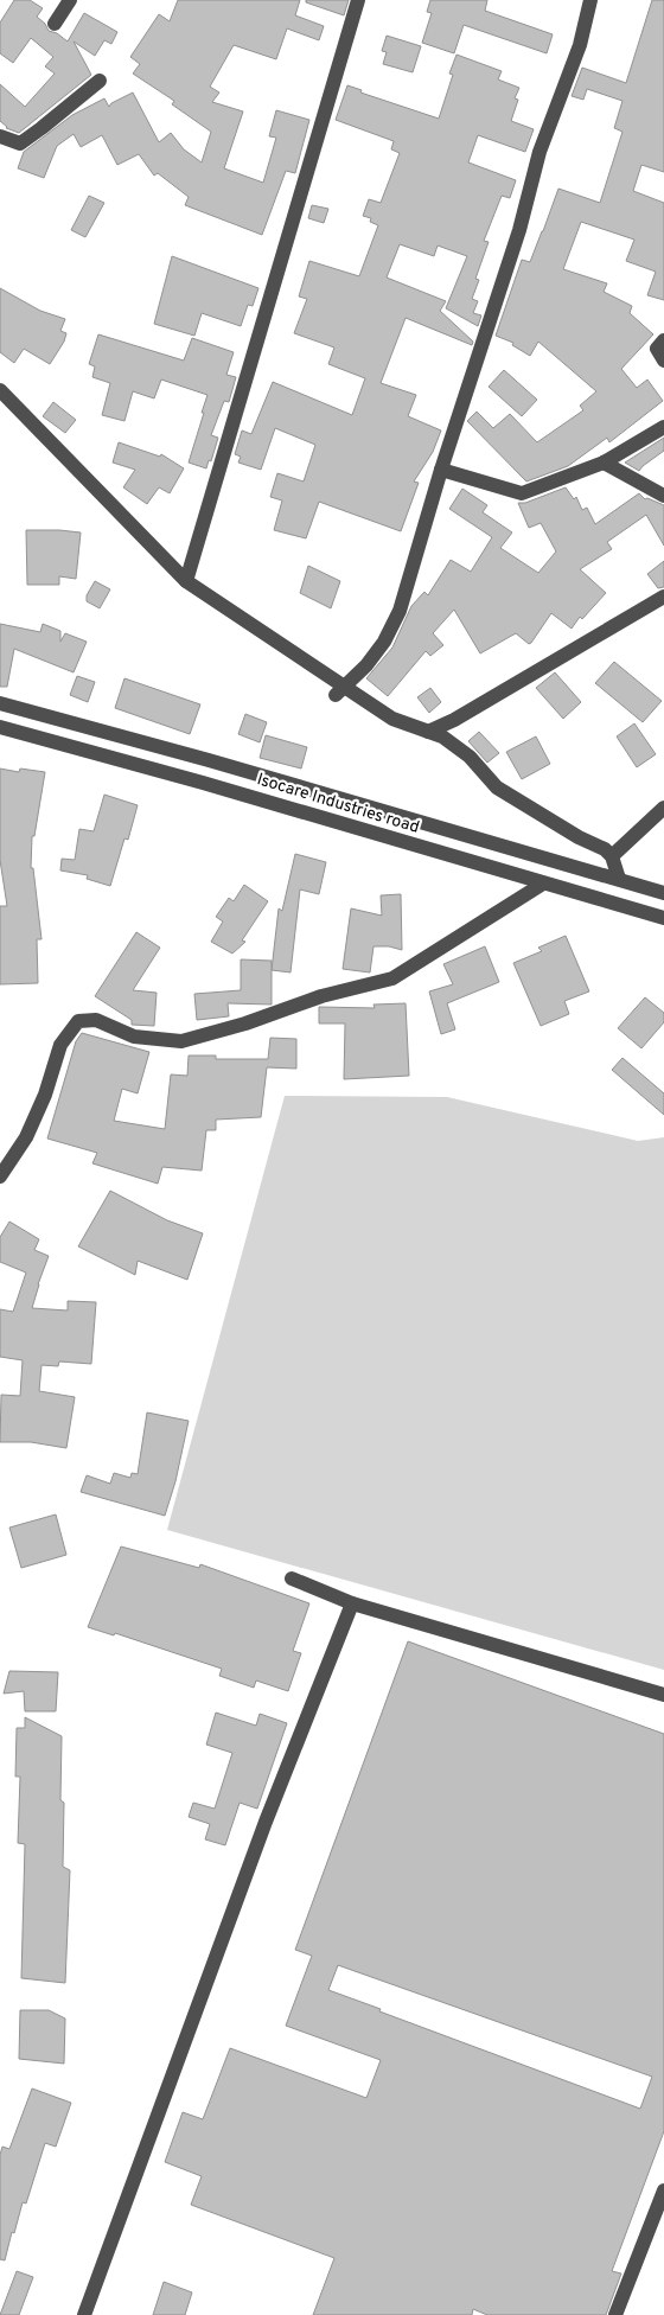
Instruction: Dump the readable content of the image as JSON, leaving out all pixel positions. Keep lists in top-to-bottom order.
{
  "streets": {
    "street": ["Isocare Industries road"]
  }
}
